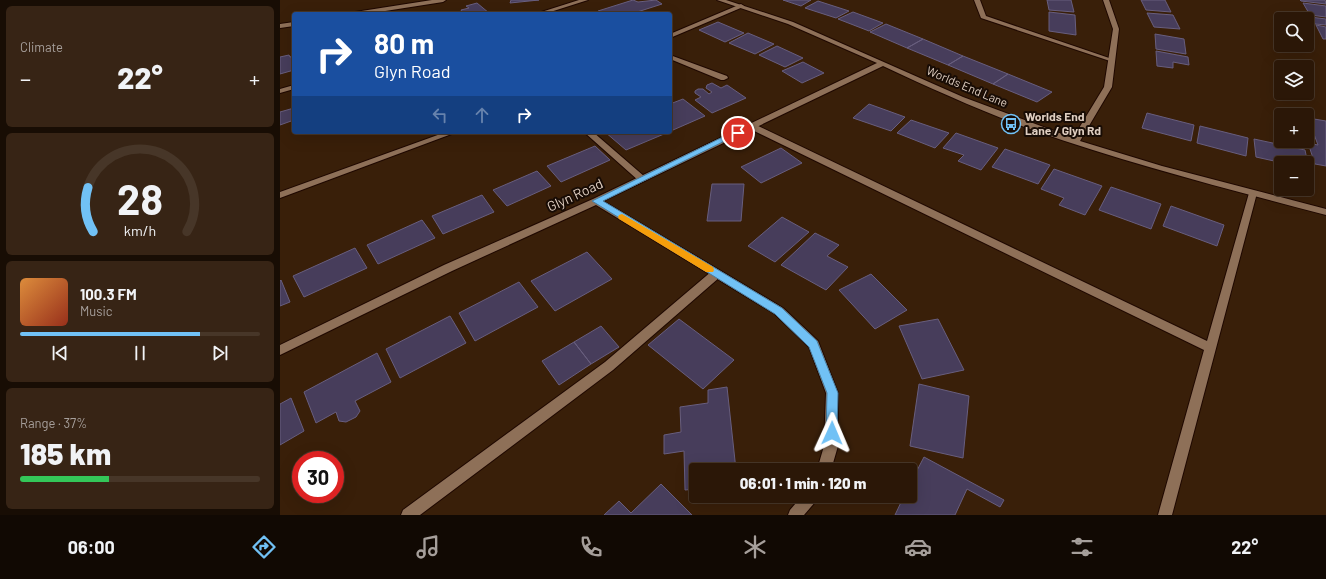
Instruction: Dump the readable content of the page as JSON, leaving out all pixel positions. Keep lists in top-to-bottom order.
{
  "streets": {
    "street": ["Worlds End Lane", "Glyn Road"]
  },
  "crossings": [
    ["Worlds End Lane", "Glyn Road"]
  ],
  "places": {
    "bus stop": ["Worlds End Lane / Glyn Rd"]
  },
  "page": {
    "tile": [
      "Climate",
      ["Range · 37%", "185 km"]
    ],
    "map_buttons": ["+", "−"],
    "turn": ["80 m", "Glyn Road"],
    "heat": ["−", "22°", "+"],
    "song": ["100.3 FM", "Music"],
    "limit": "30",
    "trip": "06:01 · 1 min · 120 m",
    "tabs": ["06:00", "22°"],
    "gauge": ["28", "km/h"]
  }
}
